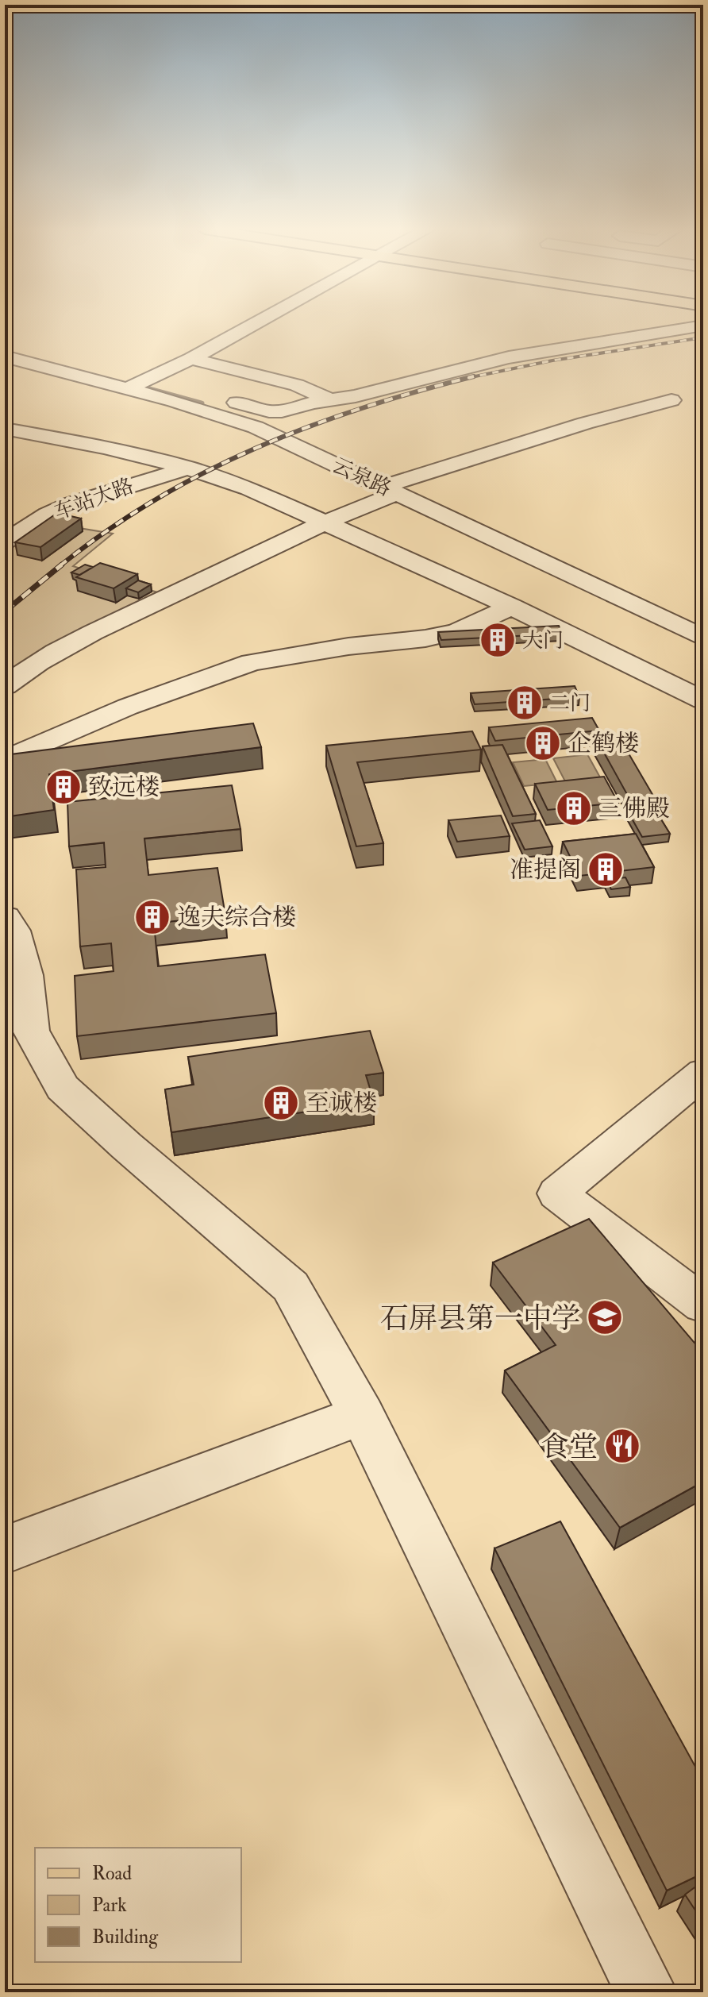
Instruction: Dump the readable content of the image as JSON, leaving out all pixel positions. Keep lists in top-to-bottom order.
{
  "streets": {
    "street": ["云泉路", "车站大路"]
  },
  "places": {
    "building": [
      "大门",
      "二门",
      "企鹤楼",
      "致远楼",
      "三佛殿",
      "准提阁",
      "逸夫综合楼",
      "至诚楼"
    ],
    "school or university": ["石屏县第一中学"],
    "restaurant": ["食堂"]
  },
  "legend": ["Road", "Park", "Building"]
}
